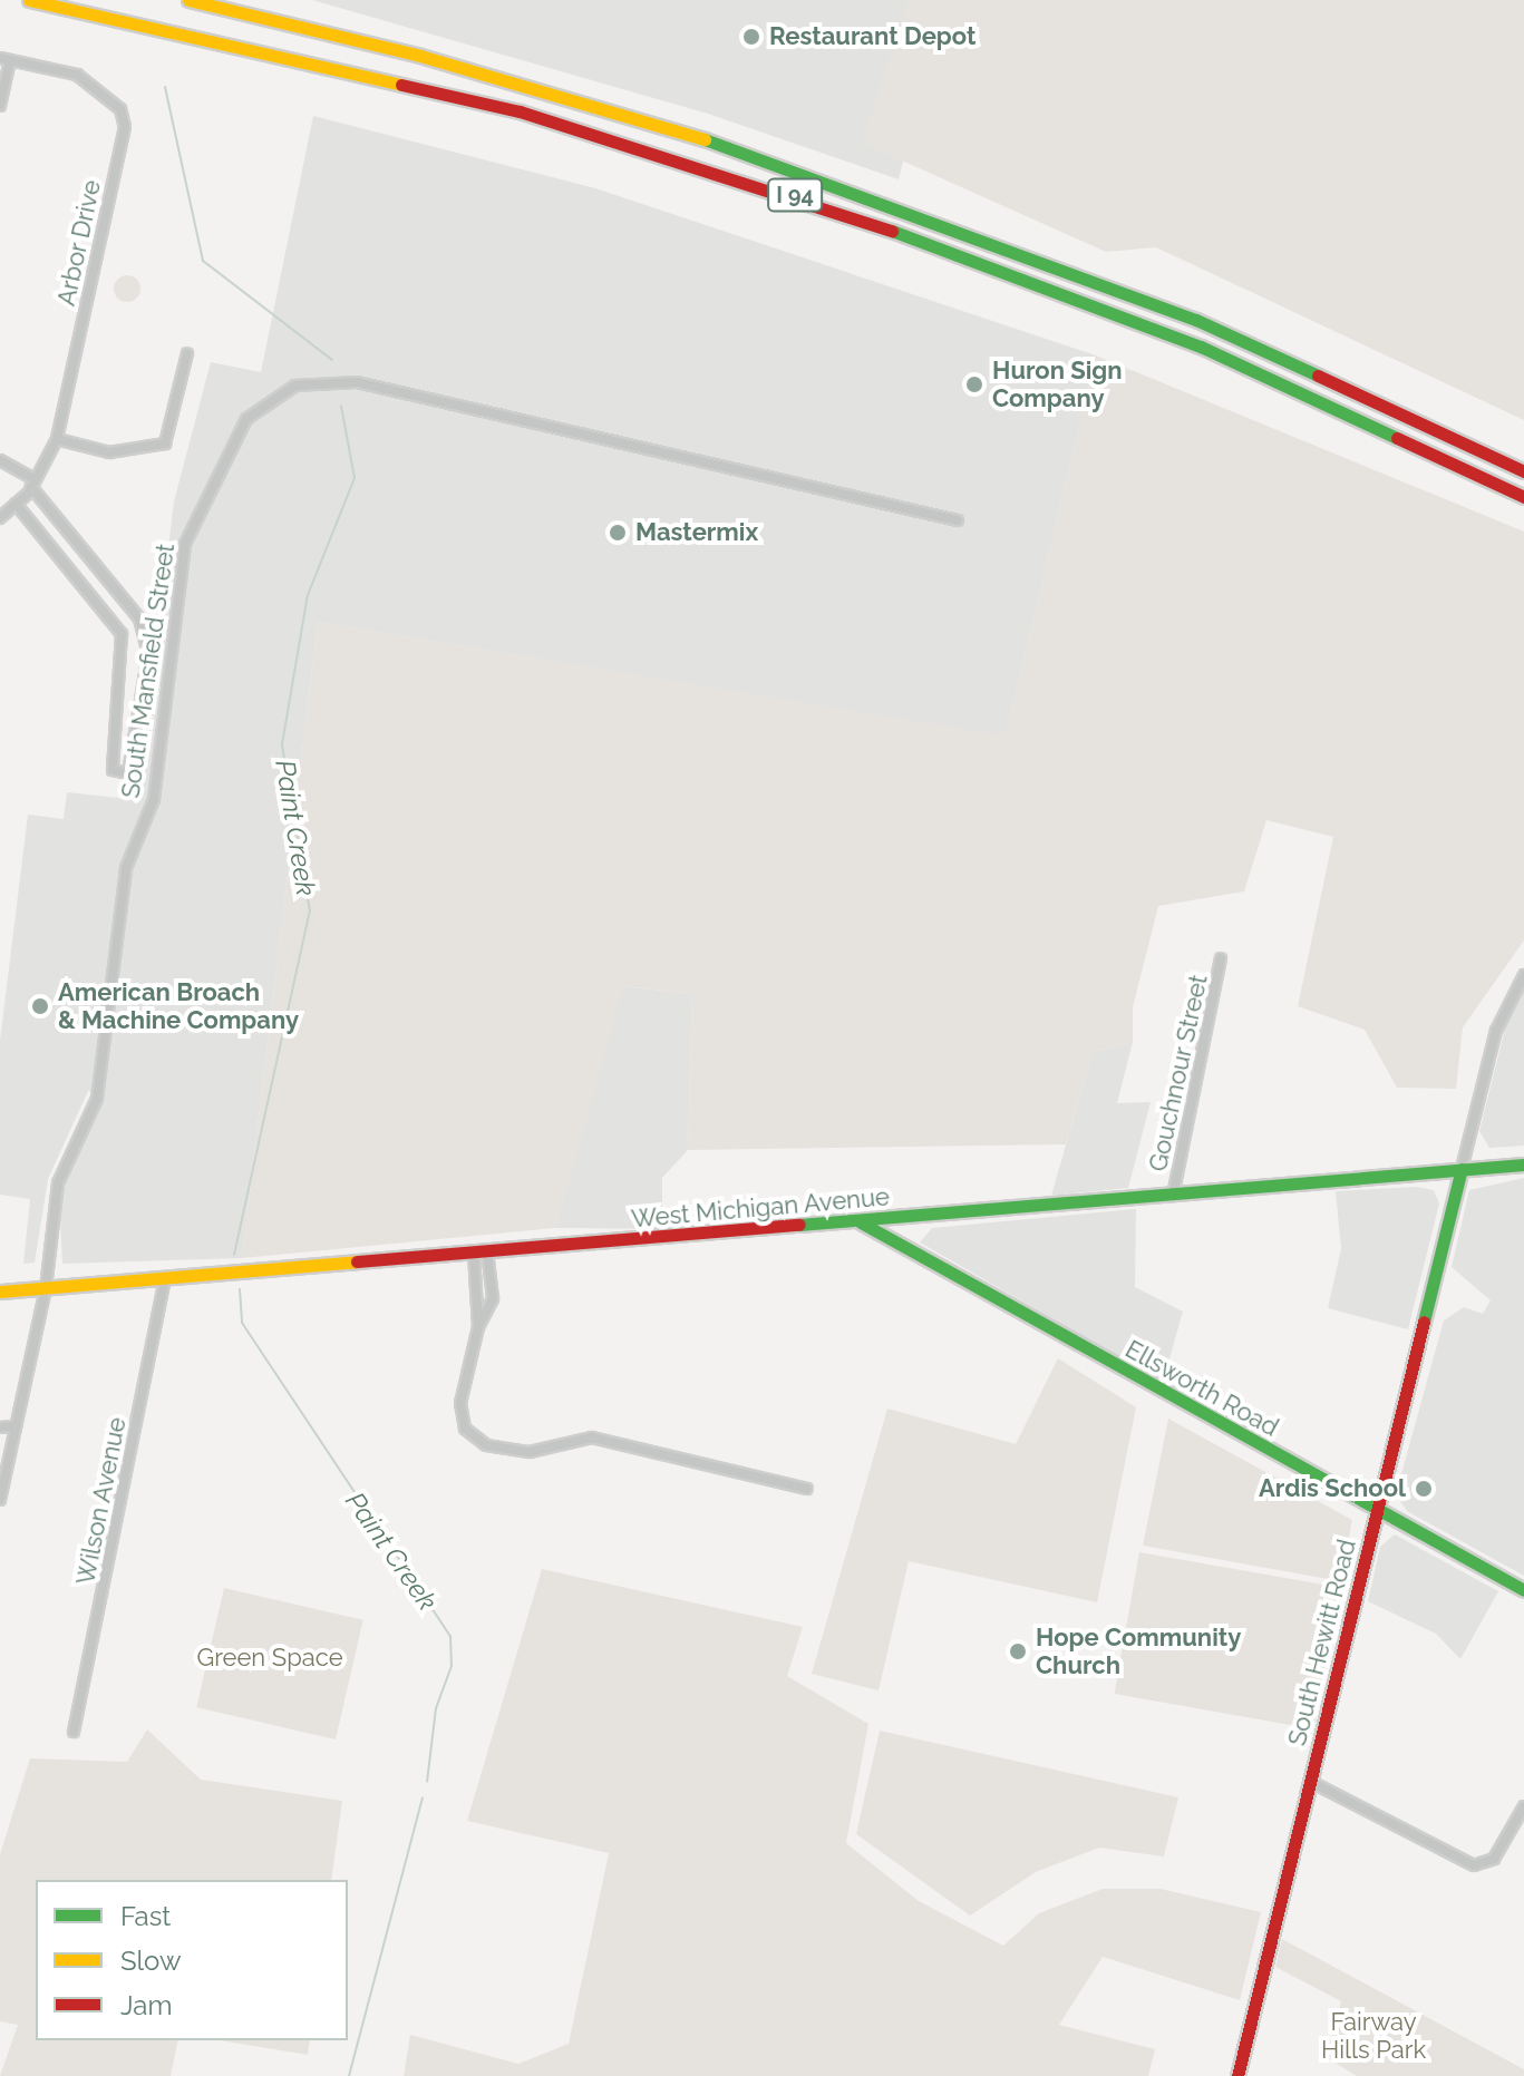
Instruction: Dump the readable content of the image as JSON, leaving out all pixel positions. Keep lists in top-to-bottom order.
{
  "streets": {
    "main road": [
      "I 94",
      "West Michigan Avenue",
      "Ellsworth Road",
      "South Hewitt Road"
    ],
    "street": [
      "Arbor Drive",
      "South Mansfield Street",
      "Gouchnour Street",
      "Wilson Avenue"
    ]
  },
  "crossings": [
    ["South Mansfield Street", "West Michigan Avenue"],
    ["Gouchnour Street", "West Michigan Avenue"],
    ["West Michigan Avenue", "Ellsworth Road"],
    ["West Michigan Avenue", "Wilson Avenue"],
    ["West Michigan Avenue", "South Hewitt Road"],
    ["Ellsworth Road", "South Hewitt Road"]
  ],
  "water": ["Paint Creek"],
  "parks": ["Green Space", "Fairway Hills Park"],
  "places": [
    "Restaurant Depot",
    "Huron Sign Company",
    "Mastermix",
    "American Broach & Machine Company",
    "Ardis School",
    "Hope Community Church"
  ],
  "legend": ["Fast", "Slow", "Jam"]
}
